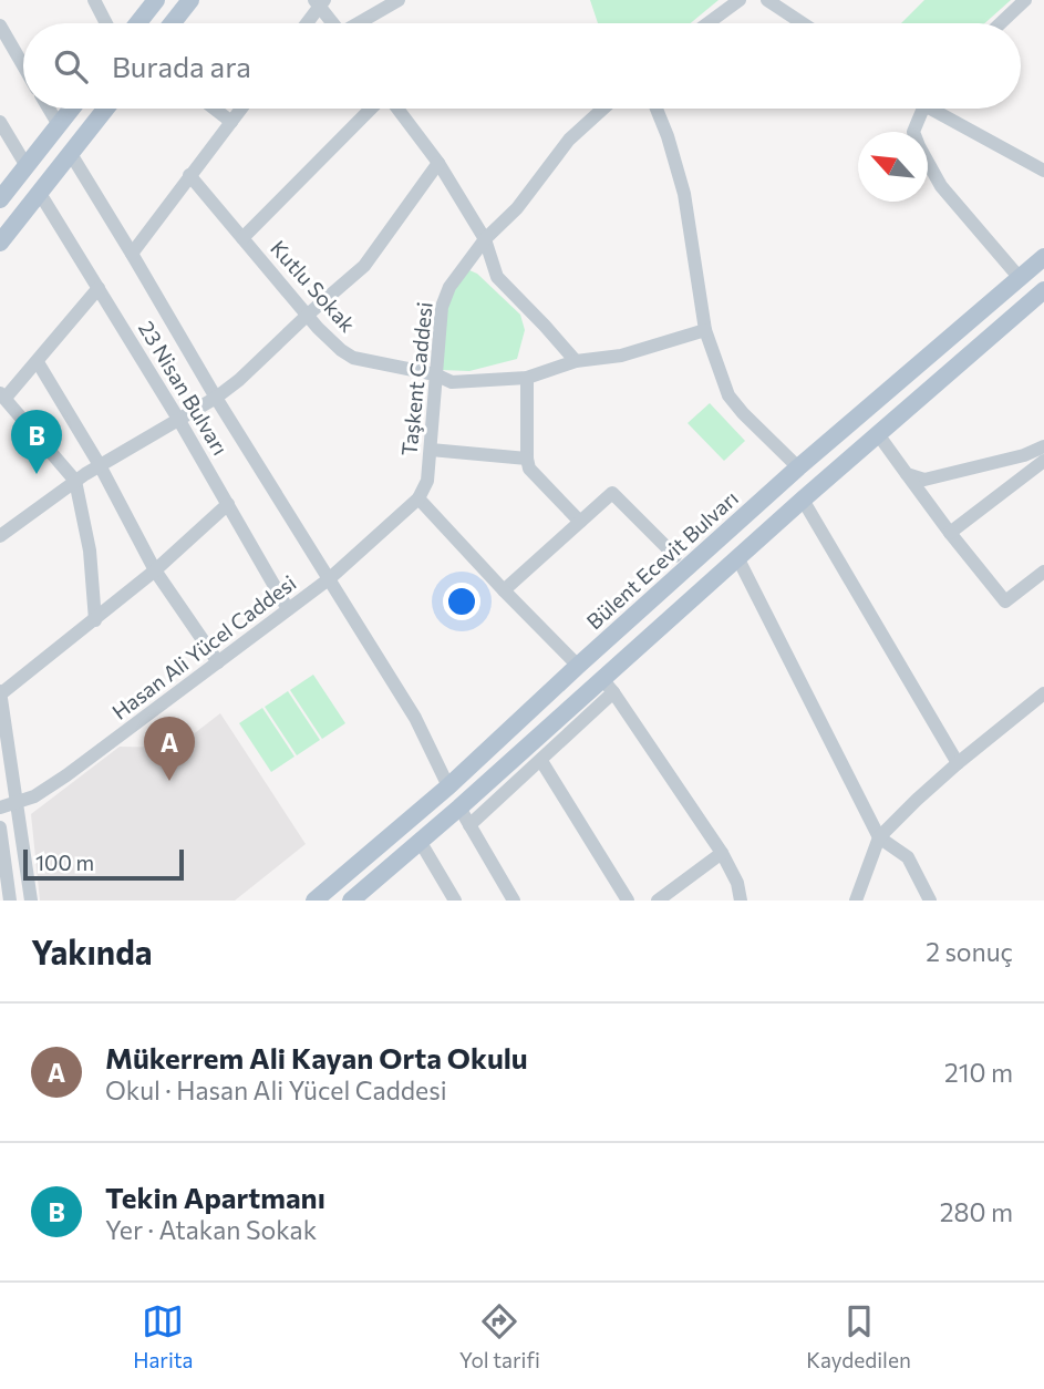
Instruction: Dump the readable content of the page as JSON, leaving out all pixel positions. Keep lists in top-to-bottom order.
{
  "streets": {
    "main road": ["Bülent Ecevit Bulvarı"],
    "street": [
      "Kutlu Sokak",
      "Taşkent Caddesi",
      "23 Nisan Bulvarı",
      "Hasan Ali Yücel Caddesi"
    ]
  },
  "crossings": [
    ["Kutlu Sokak", "Taşkent Caddesi"],
    ["Taşkent Caddesi", "Hasan Ali Yücel Caddesi"],
    ["23 Nisan Bulvarı", "Hasan Ali Yücel Caddesi"]
  ],
  "scale_bar": "100 m",
  "north": "top left",
  "page": {
    "search": "Burada ara",
    "pins": ["B", "A"],
    "scale": "100 m",
    "heading": ["Yakında", "2 sonuç"],
    "list": [
      {
        "mark": "A",
        "name": "Mükerrem Ali Kayan Orta Okulu",
        "note": "Okul · Hasan Ali Yücel Caddesi",
        "value": "210 m"
      },
      {
        "mark": "B",
        "name": "Tekin Apartmanı",
        "note": "Yer · Atakan Sokak",
        "value": "280 m"
      }
    ],
    "nav": ["Harita", "Yol tarifi", "Kaydedilen"]
  }
}
